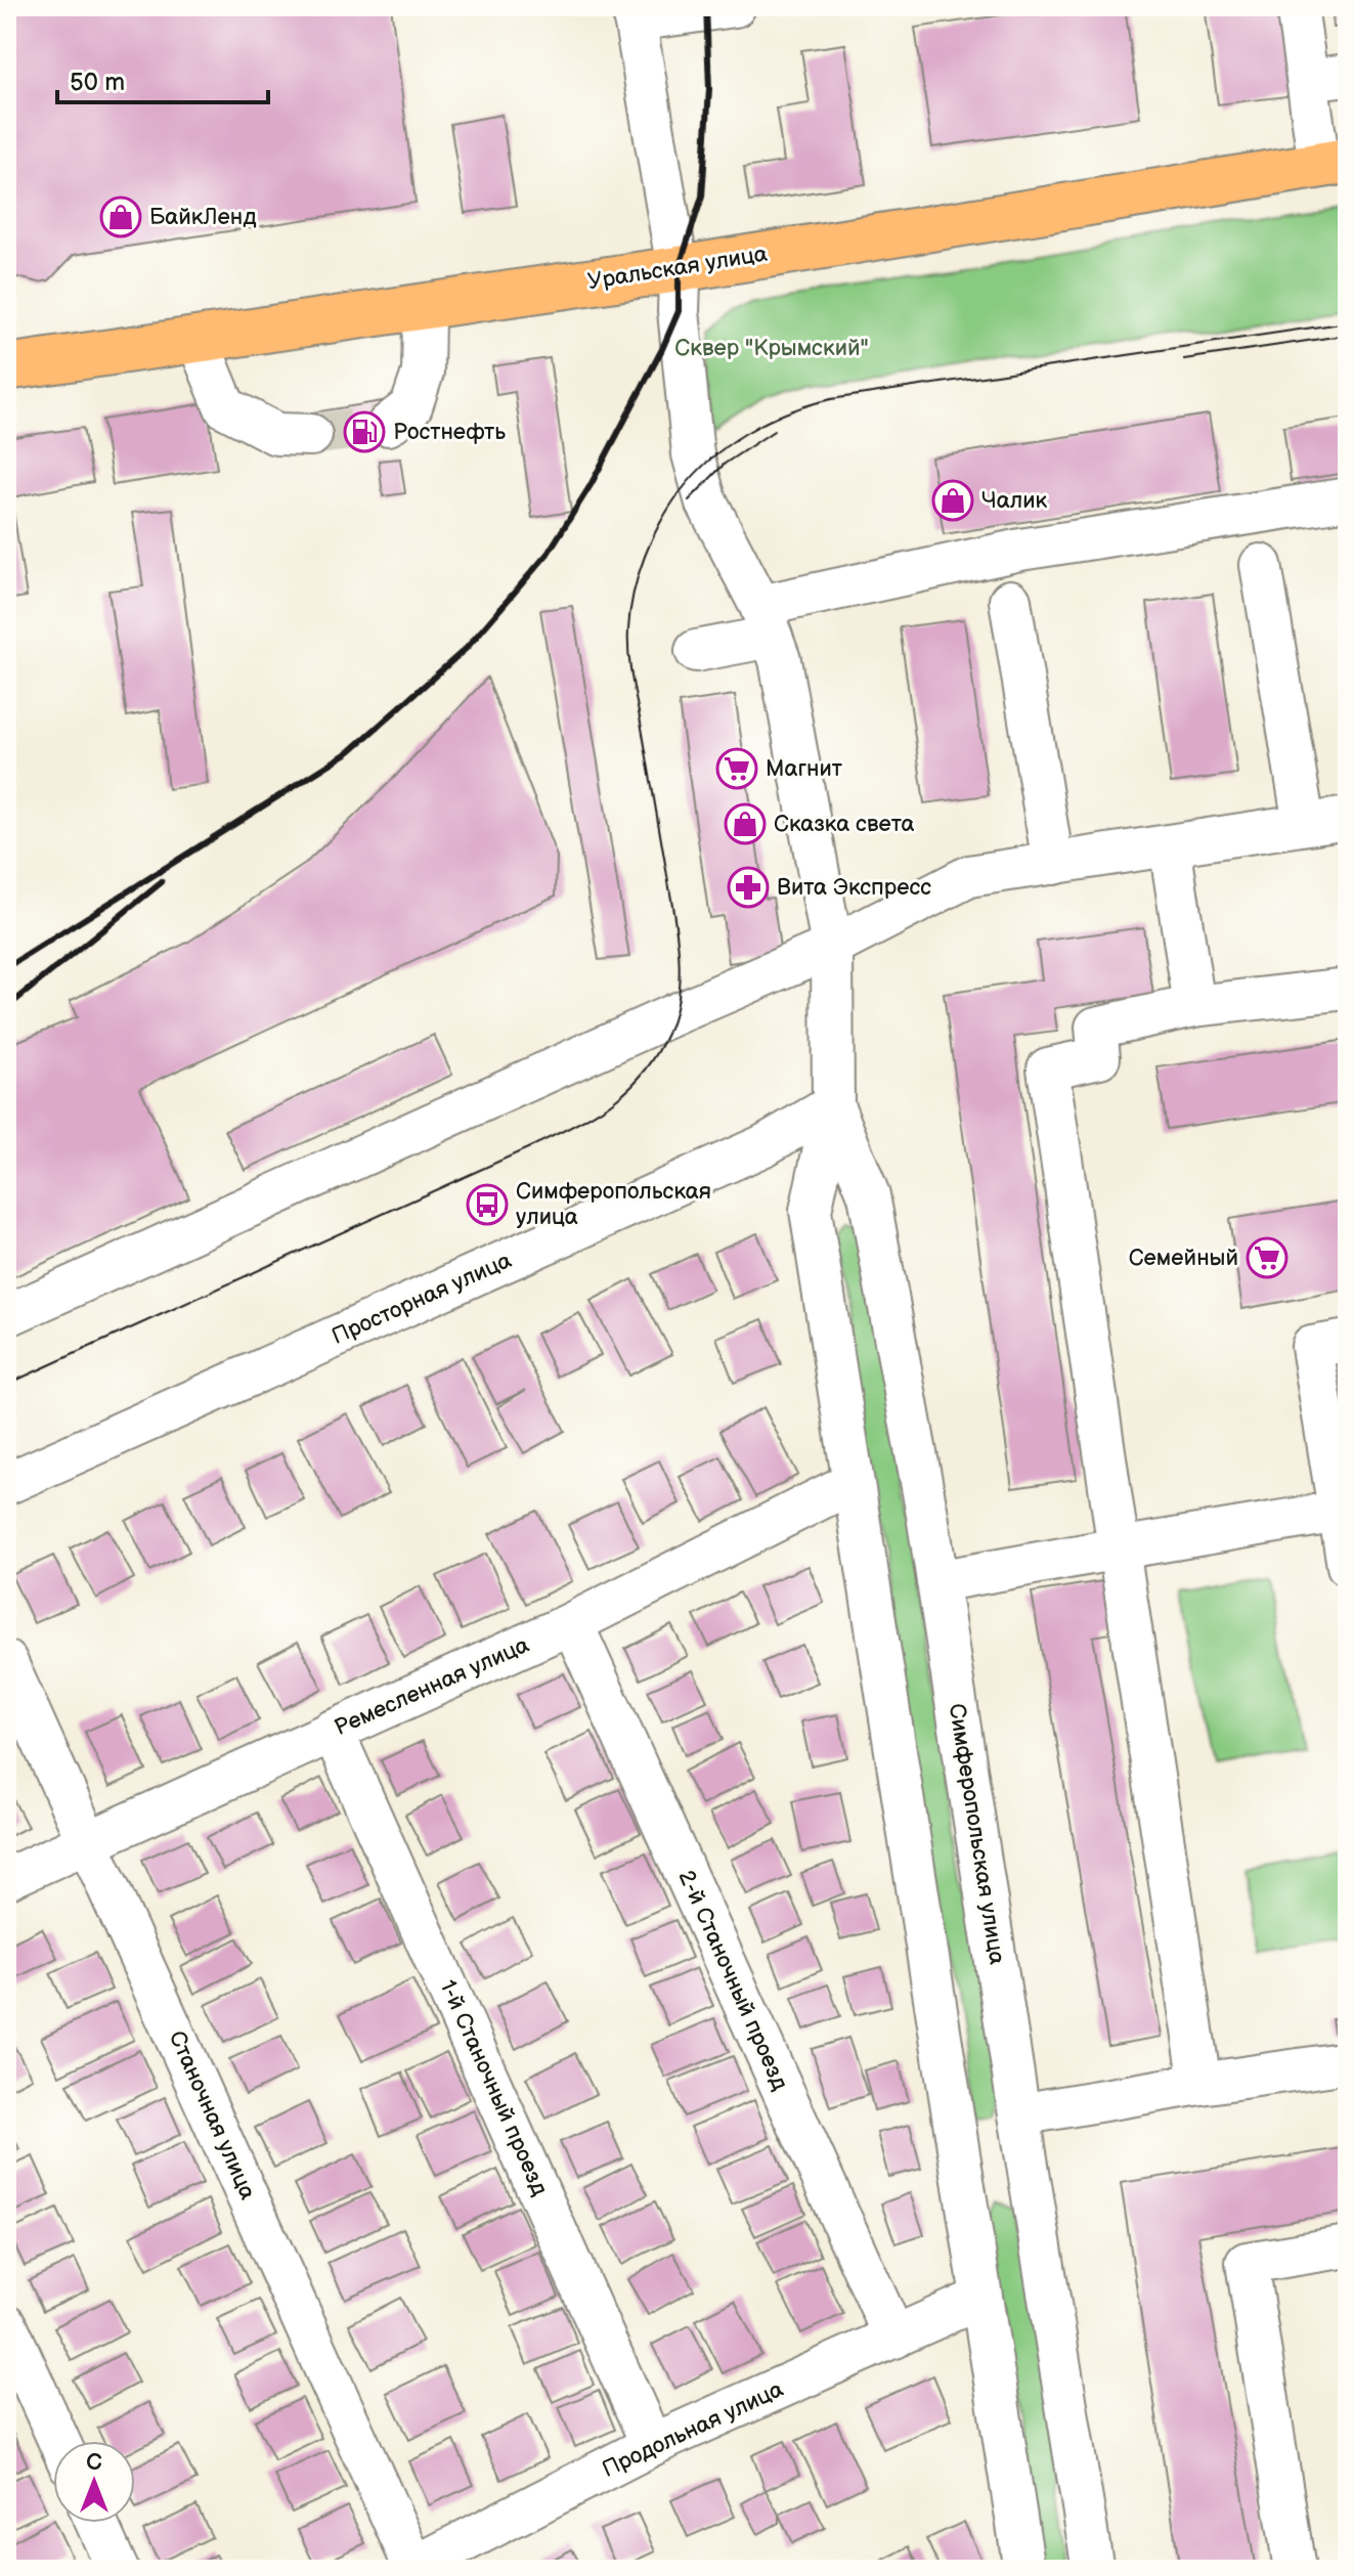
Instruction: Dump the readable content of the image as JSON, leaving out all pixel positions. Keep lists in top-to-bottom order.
{
  "streets": {
    "main road": ["Уральская улица"],
    "street": [
      "Просторная улица",
      "Ремесленная улица",
      "Симферопольская улица",
      "2-й Станочный проезд",
      "1-й Станочный проезд",
      "Станочная улица",
      "Продольная улица"
    ]
  },
  "crossings": [
    ["Уральская улица", "Симферопольская улица"],
    ["Просторная улица", "Симферопольская улица"],
    ["Ремесленная улица", "Симферопольская улица"],
    ["Ремесленная улица", "2-й Станочный проезд"],
    ["Ремесленная улица", "1-й Станочный проезд"],
    ["Ремесленная улица", "Станочная улица"],
    ["Симферопольская улица", "Продольная улица"],
    ["2-й Станочный проезд", "Продольная улица"],
    ["1-й Станочный проезд", "Продольная улица"],
    ["Станочная улица", "Продольная улица"]
  ],
  "parks": ["Сквер \"Крымский\""],
  "places": {
    "shop": ["БайкЛенд", "Чалик", "Сказка света"],
    "fuel station": ["Ростнефть"],
    "supermarket": ["Магнит", "Семейный"],
    "pharmacy": ["Вита Экспресс"],
    "bus stop": ["Симферопольская улица"]
  },
  "scale_bar": "50 m",
  "north": "top"
}
